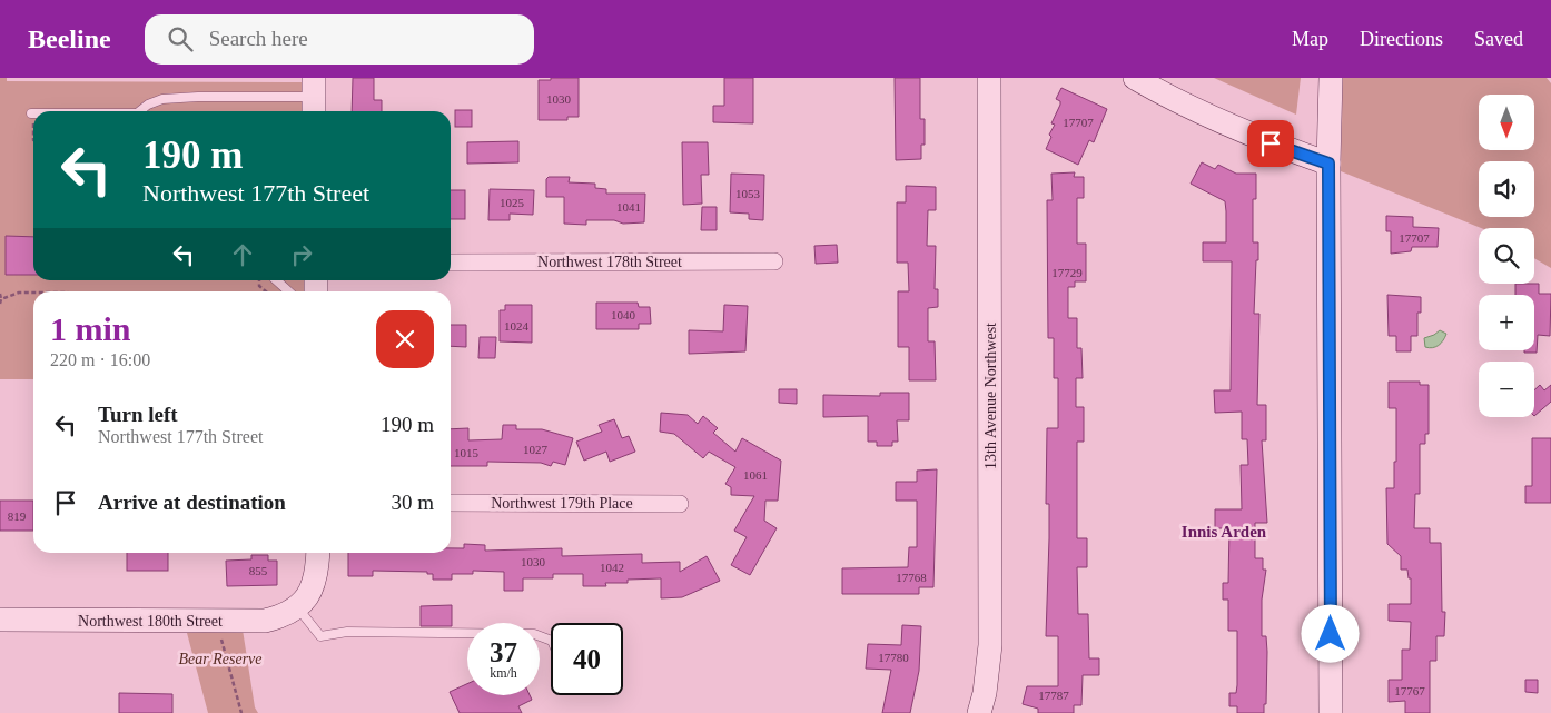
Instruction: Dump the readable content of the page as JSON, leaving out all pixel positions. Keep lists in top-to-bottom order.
{
  "streets": {
    "street": [
      "Northwest 178th Street",
      "13th Avenue Northwest",
      "Northwest 179th Place",
      "Northwest 180th Street"
    ]
  },
  "districts": ["Innis Arden"],
  "parks": ["Bear Reserve"],
  "house_numbers": [
    "1030",
    "17707",
    "1053",
    "1025",
    "1041",
    "17707",
    "17729",
    "1040",
    "1024",
    "1027",
    "1015",
    "1061",
    "819",
    "1030",
    "1042",
    "855",
    "17768",
    "17780",
    "17767",
    "17787"
  ],
  "north": "bottom",
  "page": {
    "header": "Beeline",
    "search": "Search here",
    "nav": ["Map", "Directions", "Saved"],
    "map_buttons": ["+", "−"],
    "turn": ["190 m", "Northwest 177th Street"],
    "heading": ["1 min", "220 m · 16:00"],
    "list": [
      {
        "name": "Turn left",
        "note": "Northwest 177th Street",
        "value": "190 m"
      },
      {
        "name": "Arrive at destination",
        "value": "30 m"
      }
    ],
    "speed": "37 km/h",
    "limit": "40"
  }
}
